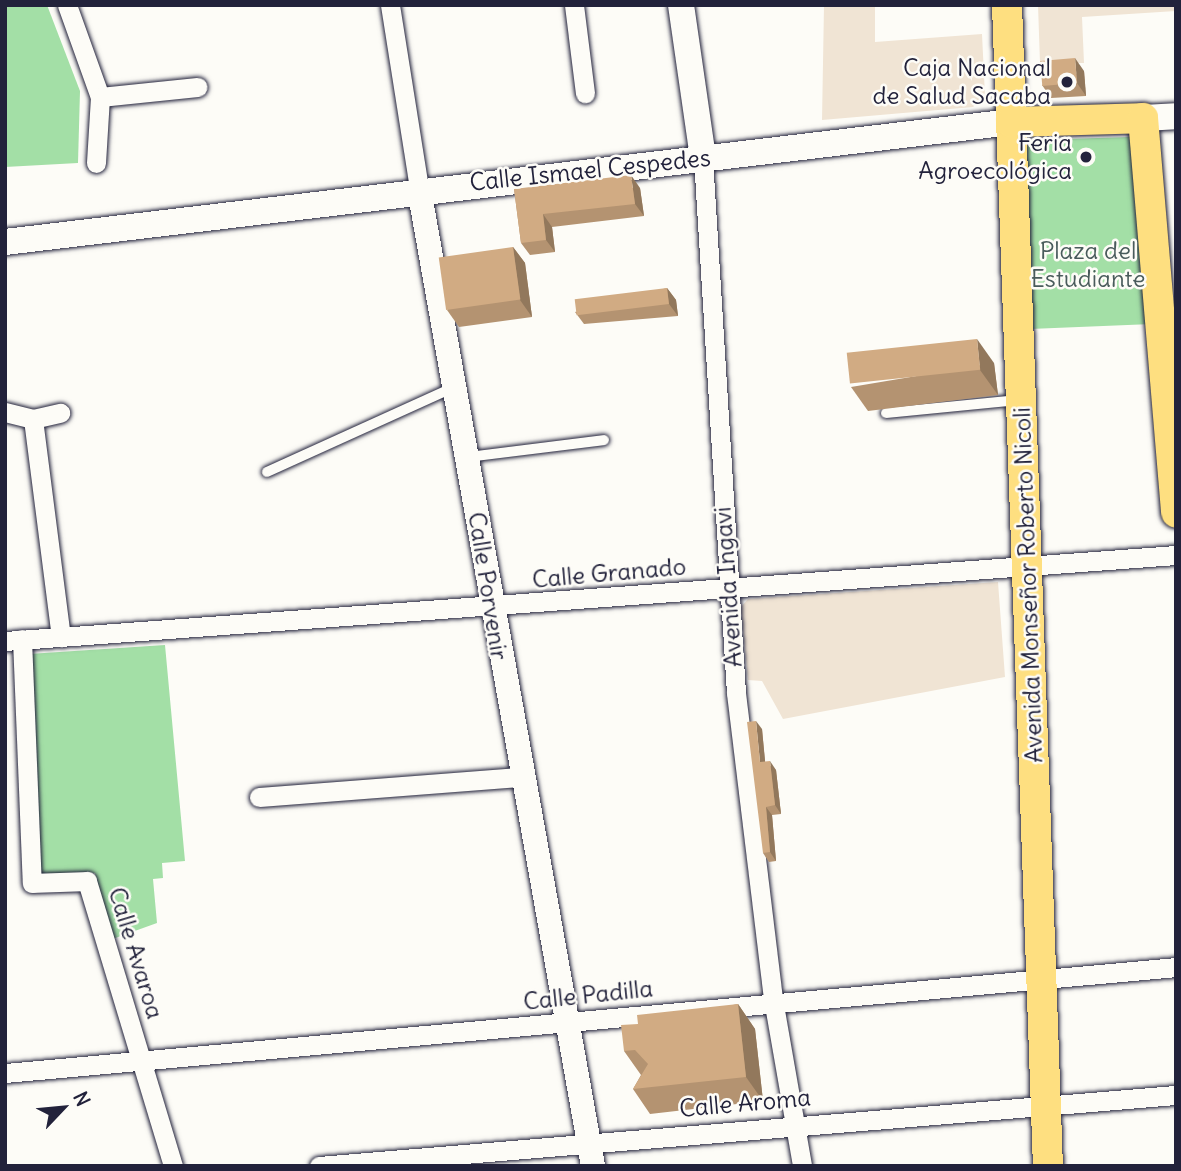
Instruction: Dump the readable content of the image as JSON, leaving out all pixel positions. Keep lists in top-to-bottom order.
{
  "streets": {
    "main road": ["Calle Ismael Cespedes", "Avenida Monseñor Roberto Nicoli", "Avenida Ingavi"],
    "street": [
      "Calle Granado",
      "Calle Porvenir",
      "Calle Avaroa",
      "Calle Padilla",
      "Calle Aroma"
    ]
  },
  "crossings": [
    ["Calle Ismael Cespedes", "Avenida Monseñor Roberto Nicoli"],
    ["Calle Ismael Cespedes", "Calle Porvenir"],
    ["Calle Ismael Cespedes", "Avenida Ingavi"],
    ["Calle Granado", "Avenida Monseñor Roberto Nicoli"],
    ["Calle Granado", "Calle Porvenir"],
    ["Calle Granado", "Avenida Ingavi"],
    ["Calle Granado", "Calle Avaroa"],
    ["Avenida Monseñor Roberto Nicoli", "Calle Padilla"],
    ["Avenida Monseñor Roberto Nicoli", "Calle Aroma"],
    ["Calle Porvenir", "Calle Padilla"],
    ["Calle Porvenir", "Calle Aroma"],
    ["Avenida Ingavi", "Calle Padilla"],
    ["Avenida Ingavi", "Calle Aroma"],
    ["Calle Avaroa", "Calle Padilla"]
  ],
  "parks": ["Plaza del Estudiante"],
  "places": ["Caja Nacional de Salud Sacaba", "Feria Agroecológica"],
  "north": "top right"
}
